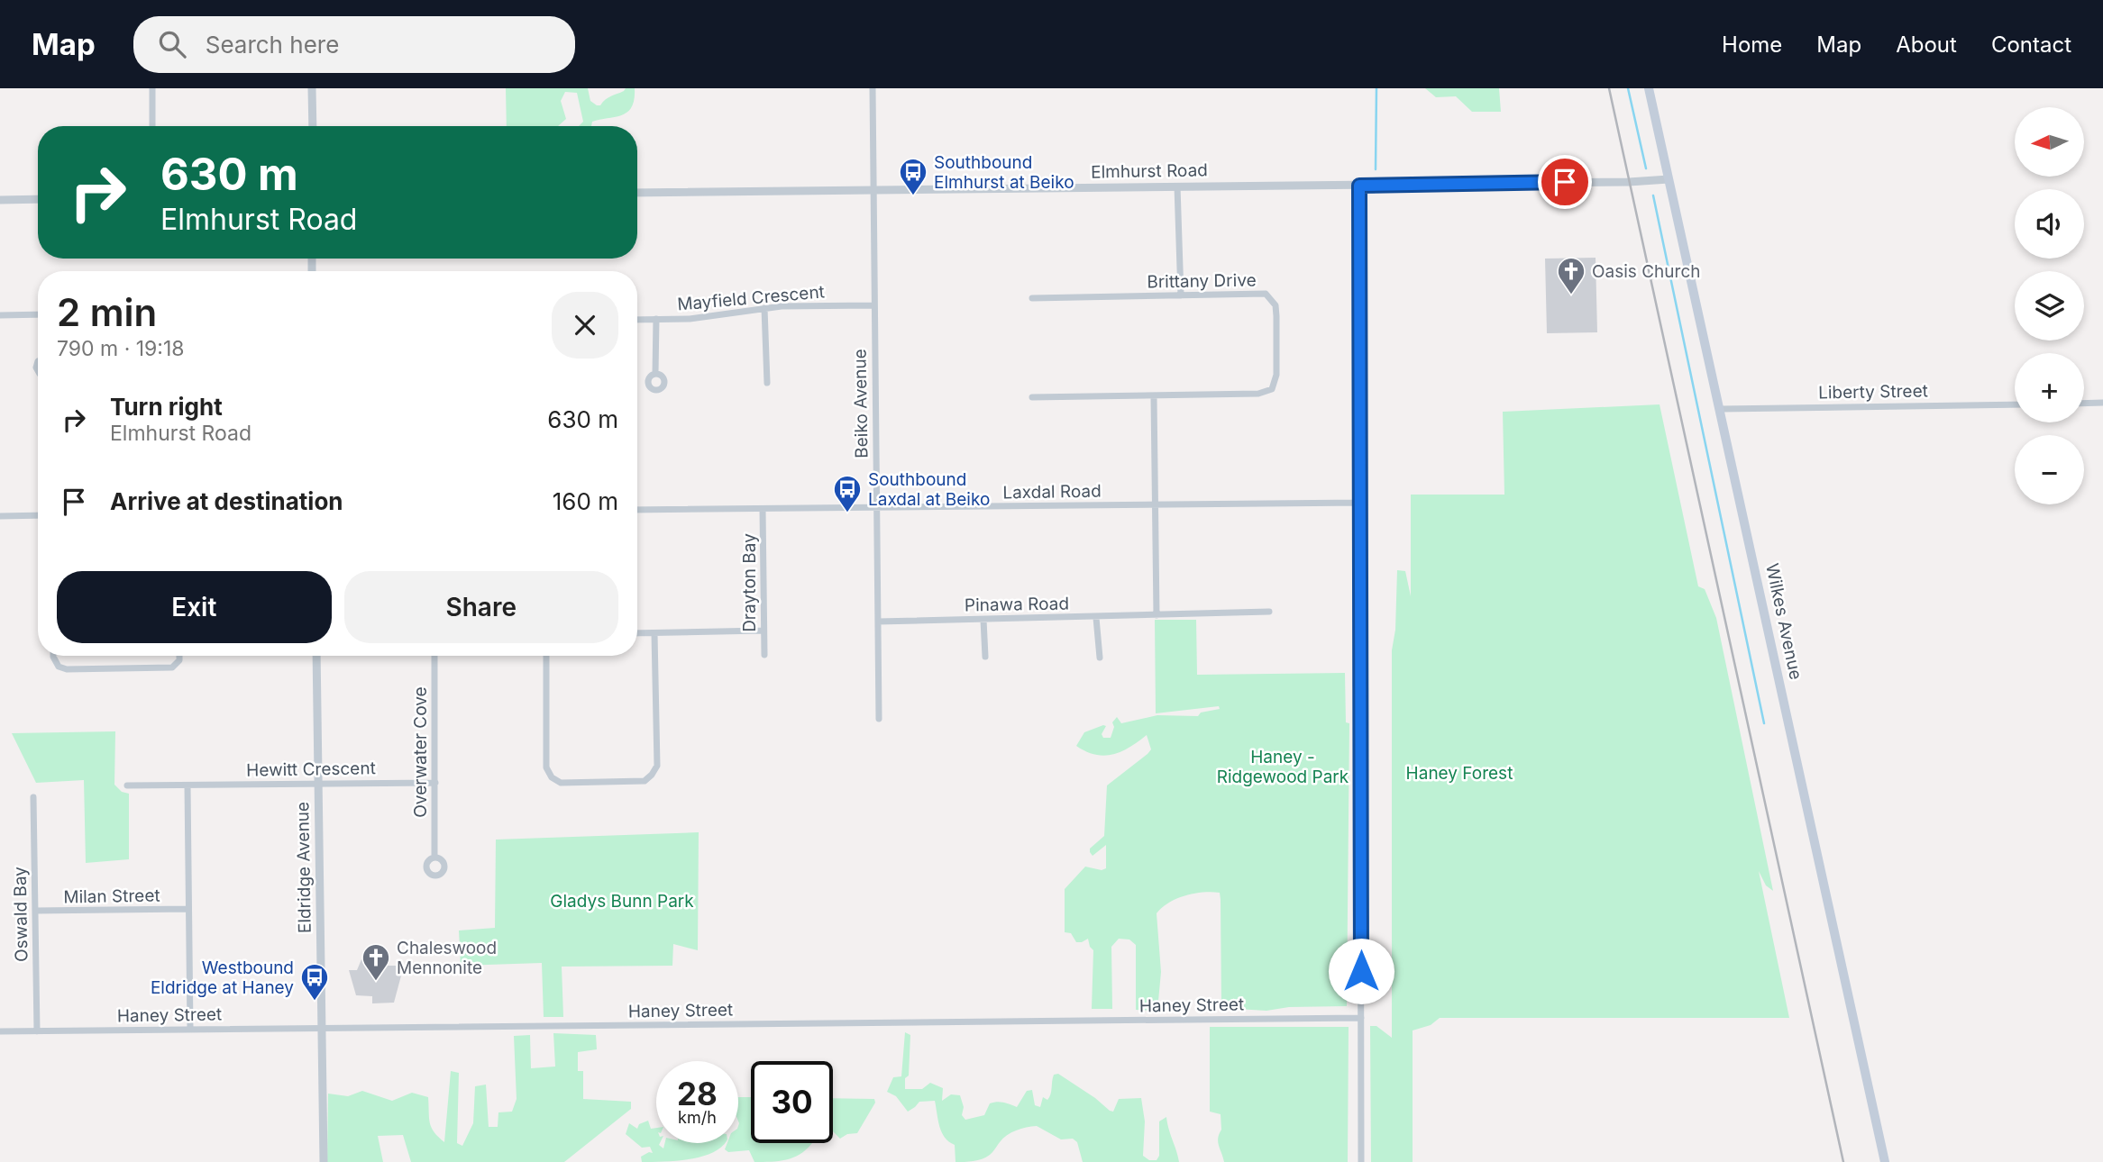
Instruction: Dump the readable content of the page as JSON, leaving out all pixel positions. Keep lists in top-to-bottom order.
{
  "streets": {
    "main road": ["Wilkes Avenue"],
    "street": [
      "Elmhurst Road",
      "Brittany Drive",
      "Mayfield Crescent",
      "Liberty Street",
      "Beiko Avenue",
      "Laxdal Road",
      "Drayton Bay",
      "Pinawa Road",
      "Overwater Cove",
      "Hewitt Crescent",
      "Eldridge Avenue",
      "Milan Street",
      "Oswald Bay",
      "Haney Street"
    ]
  },
  "crossings": [
    ["Elmhurst Road", "Beiko Avenue"],
    ["Elmhurst Road", "Wilkes Avenue"],
    ["Mayfield Crescent", "Beiko Avenue"],
    ["Liberty Street", "Wilkes Avenue"],
    ["Beiko Avenue", "Laxdal Road"],
    ["Beiko Avenue", "Pinawa Road"],
    ["Laxdal Road", "Drayton Bay"],
    ["Overwater Cove", "Hewitt Crescent"],
    ["Hewitt Crescent", "Eldridge Avenue"],
    ["Eldridge Avenue", "Haney Street"],
    ["Milan Street", "Oswald Bay"],
    ["Oswald Bay", "Haney Street"]
  ],
  "parks": ["Haney - Ridgewood Park", "Haney Forest", "Gladys Bunn Park"],
  "places": {
    "bus stop": ["Southbound Elmhurst at Beiko", "Southbound Laxdal at Beiko", "Westbound Eldridge at Haney"],
    "church": ["Oasis Church", "Chaleswood Mennonite"]
  },
  "north": "left",
  "page": {
    "header": "Map",
    "search": "Search here",
    "nav": [
      "Home",
      "Map",
      "About",
      "Contact"
    ],
    "map_buttons": ["+", "−"],
    "turn": ["630 m", "Elmhurst Road"],
    "heading": ["2 min", "790 m · 19:18"],
    "list": [
      {
        "name": "Turn right",
        "note": "Elmhurst Road",
        "value": "630 m"
      },
      {
        "name": "Arrive at destination",
        "value": "160 m"
      }
    ],
    "buttons": ["Exit", "Share"],
    "speed": "28 km/h",
    "limit": "30"
  }
}
